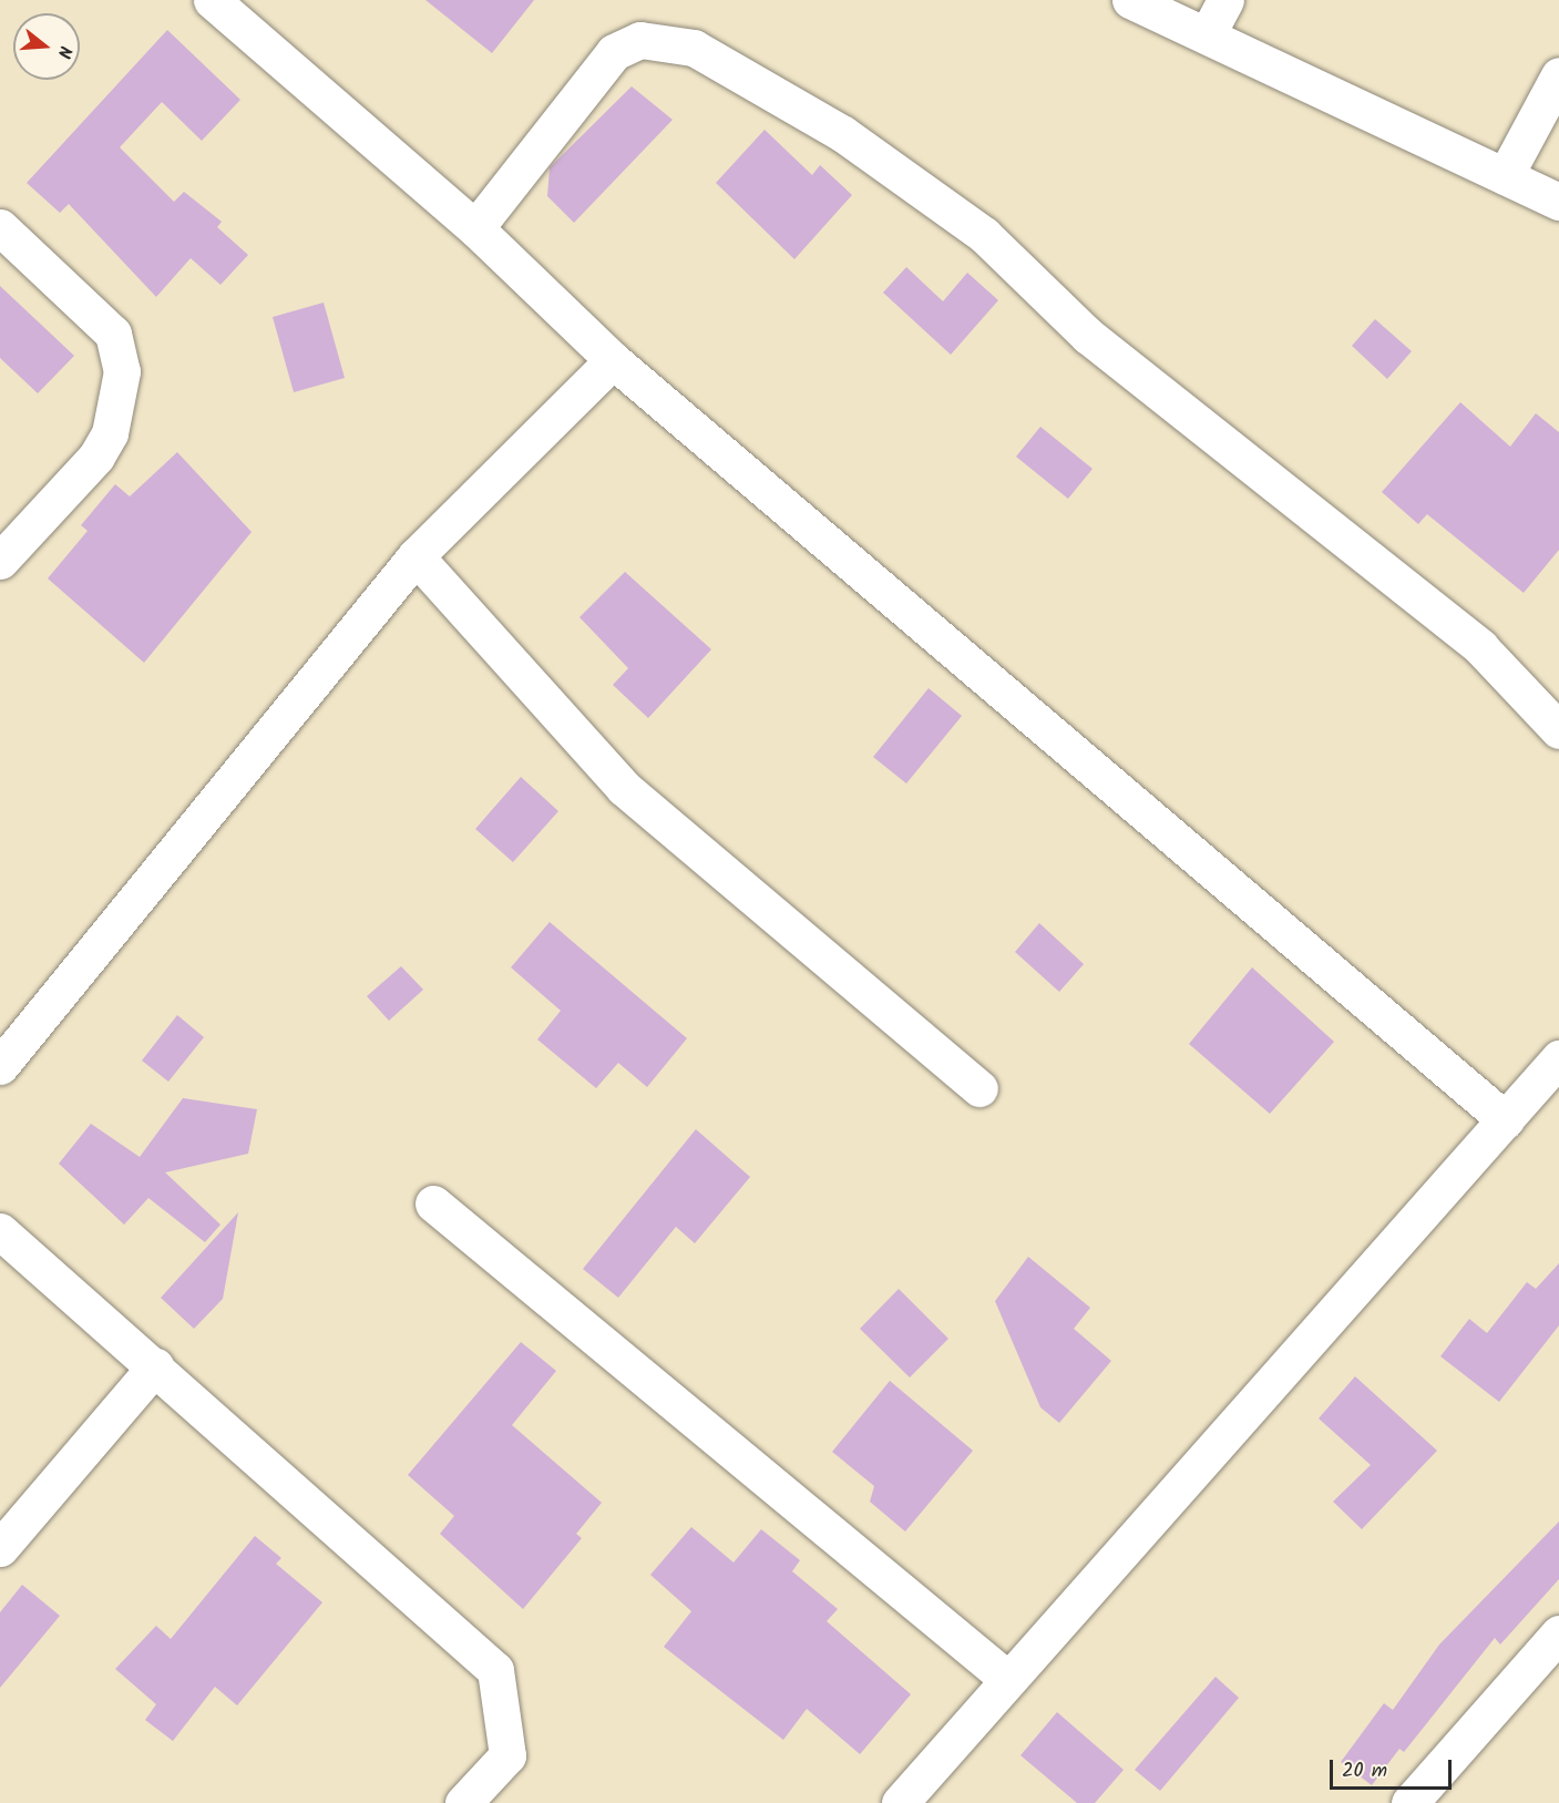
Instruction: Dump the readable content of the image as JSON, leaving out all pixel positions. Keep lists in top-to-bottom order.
{
  "scale_bar": "20 m",
  "north": "right"
}
